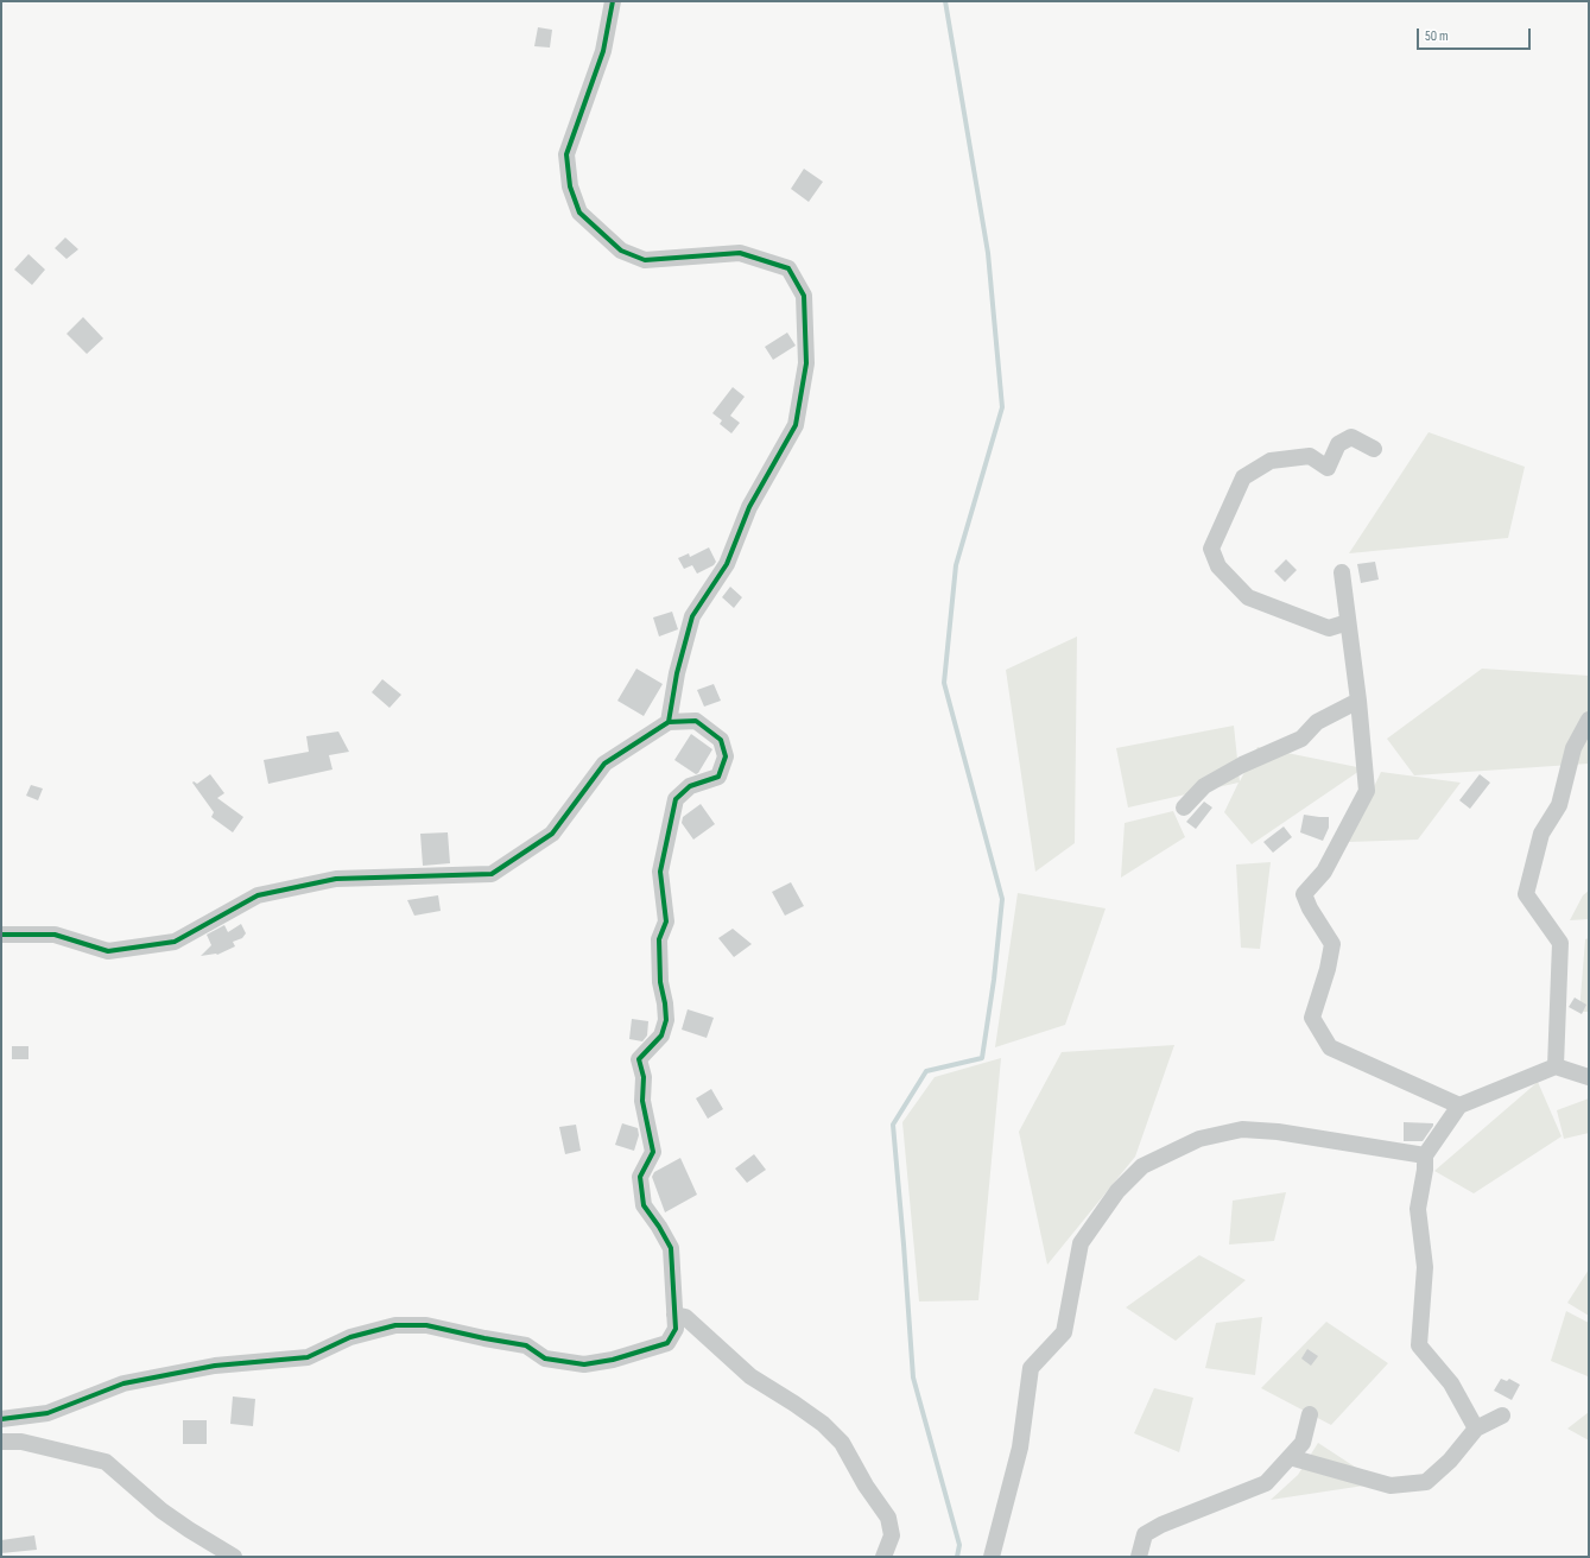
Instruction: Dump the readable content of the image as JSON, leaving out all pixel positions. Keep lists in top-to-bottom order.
{
  "scale_bar": "50 m"
}
